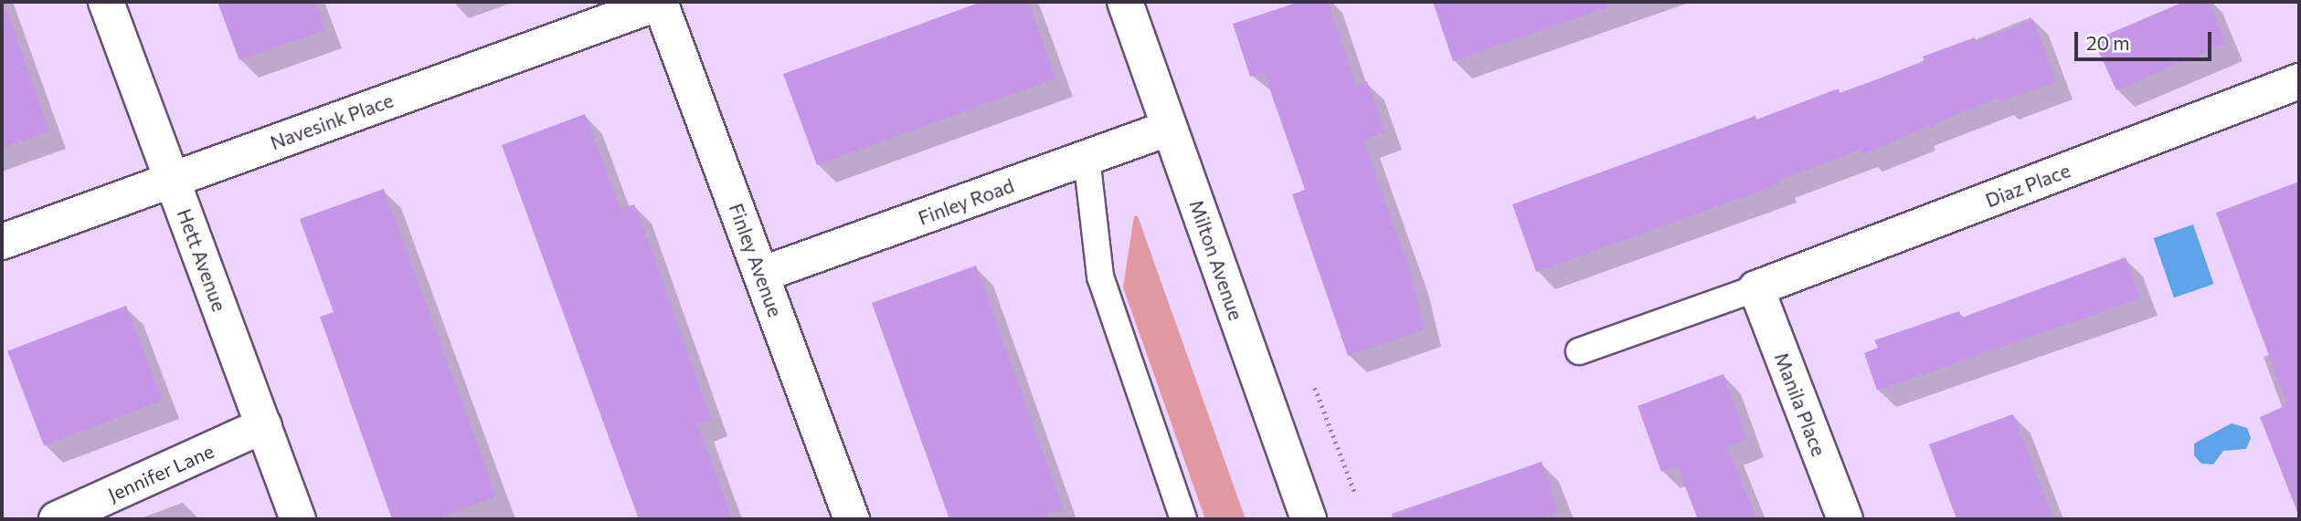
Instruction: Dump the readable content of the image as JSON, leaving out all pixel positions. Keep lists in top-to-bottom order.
{
  "streets": {
    "street": [
      "Navesink Place",
      "Diaz Place",
      "Finley Road",
      "Hett Avenue",
      "Finley Avenue",
      "Milton Avenue",
      "Manila Place",
      "Jennifer Lane"
    ]
  },
  "crossings": [
    ["Navesink Place", "Hett Avenue"],
    ["Navesink Place", "Finley Avenue"],
    ["Diaz Place", "Manila Place"],
    ["Finley Road", "Finley Avenue"],
    ["Finley Road", "Milton Avenue"],
    ["Hett Avenue", "Jennifer Lane"]
  ],
  "scale_bar": "20 m"
}
